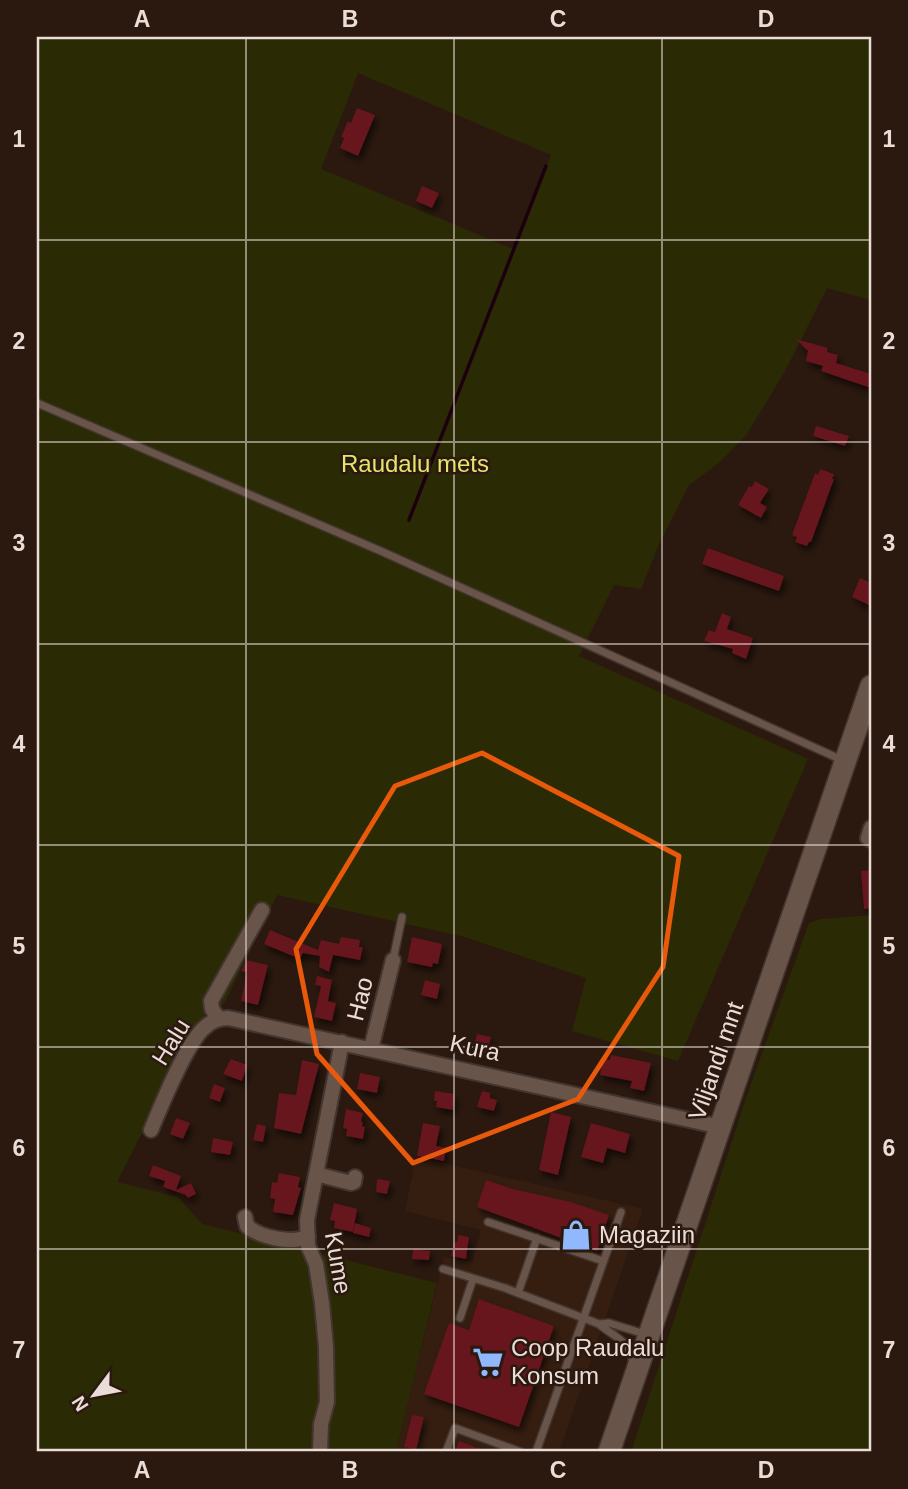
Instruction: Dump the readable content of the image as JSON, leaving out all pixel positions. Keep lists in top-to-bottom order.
{
  "streets": {
    "main road": ["Viljandi mnt"],
    "street": [
      "Hao",
      "Halu",
      "Kura",
      "Kume"
    ]
  },
  "crossings": [
    ["Hao", "Kura"],
    ["Halu", "Kura"],
    ["Kura", "Viljandi mnt"],
    ["Kura", "Kume"]
  ],
  "parks": ["Raudalu mets"],
  "places": {
    "shop": ["Magaziin"],
    "supermarket": ["Coop Raudalu Konsum"]
  },
  "north": "bottom left",
  "grid": {
    "columns": [
      "A",
      "B",
      "C",
      "D"
    ],
    "rows": [
      "1",
      "2",
      "3",
      "4",
      "5",
      "6",
      "7"
    ]
  }
}
